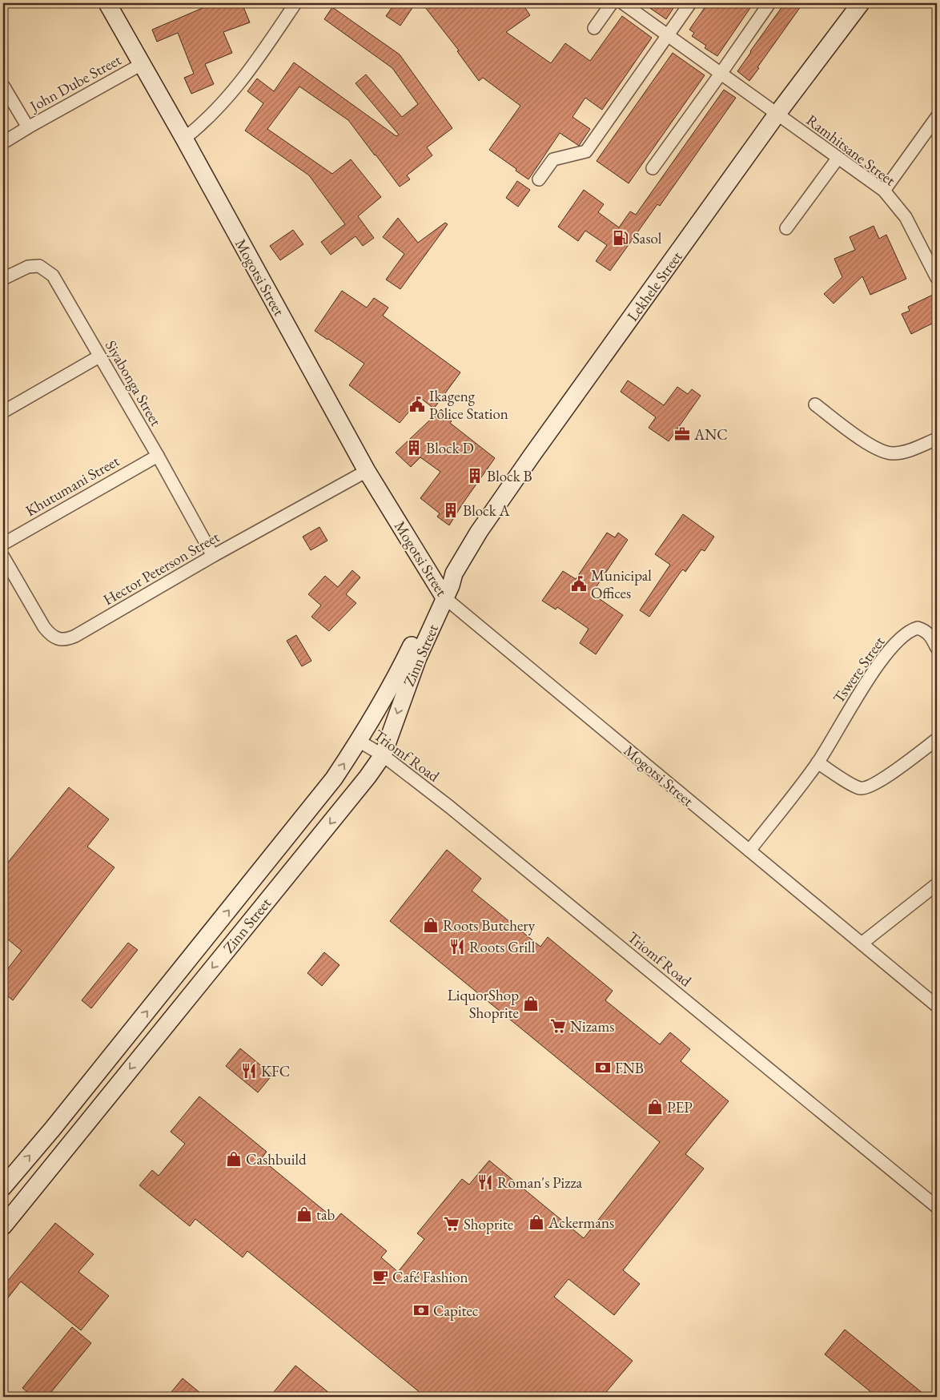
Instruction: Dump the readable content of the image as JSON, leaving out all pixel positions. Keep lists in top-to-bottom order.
{
  "streets": {
    "street": [
      "John Dube Street",
      "Ramhitsane Street",
      "Mogotsi Street",
      "Lekhele Street",
      "Siyabonga Street",
      "Khutumani Street",
      "Hector Peterson Street",
      "Zinn Street",
      "Tswere Street",
      "Triomf Road"
    ]
  },
  "crossings": [
    ["John Dube Street", "Mogotsi Street"],
    ["Ramhitsane Street", "Lekhele Street"],
    ["Mogotsi Street", "Lekhele Street"],
    ["Mogotsi Street", "Hector Peterson Street"],
    ["Mogotsi Street", "Zinn Street"],
    ["Mogotsi Street", "Tswere Street"],
    ["Lekhele Street", "Zinn Street"],
    ["Siyabonga Street", "Khutumani Street"],
    ["Siyabonga Street", "Hector Peterson Street"],
    ["Zinn Street", "Triomf Road"]
  ],
  "places": {
    "fuel station": ["Sasol"],
    "public building": ["Ikageng Police Station", "Municipal Offices"],
    "office": ["ANC"],
    "building": ["Block D", "Block B", "Block A"],
    "shop": [
      "Roots Butchery",
      "LiquorShop Shoprite",
      "PEP",
      "Cashbuild",
      "tab",
      "Ackermans"
    ],
    "restaurant": ["Roots Grill", "KFC", "Roman's Pizza"],
    "supermarket": ["Nizams", "Shoprite"],
    "bank": ["FNB", "Capitec"],
    "cafe": ["Café Fashion"]
  }
}
